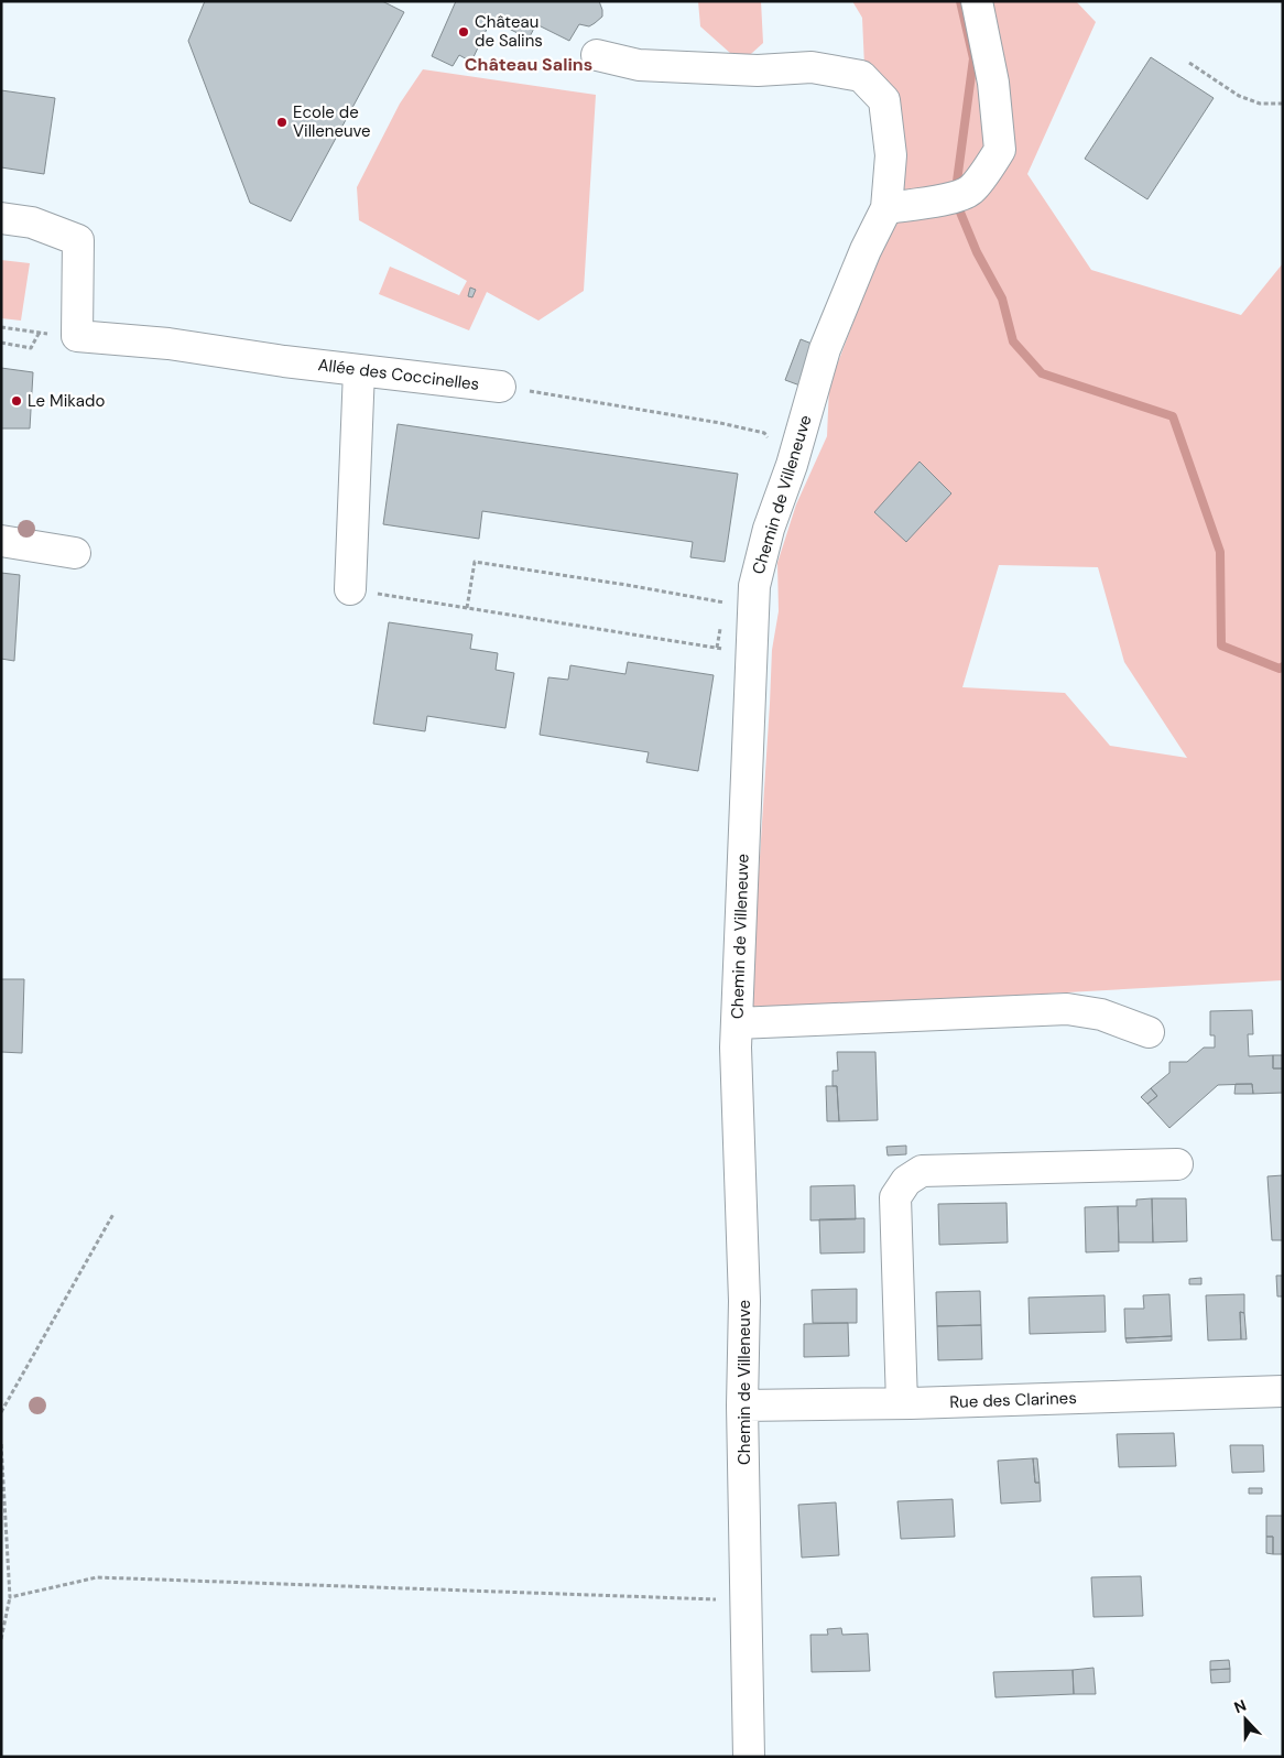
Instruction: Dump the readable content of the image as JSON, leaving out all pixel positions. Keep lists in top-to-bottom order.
{
  "streets": {
    "street": ["Allée des Coccinelles", "Chemin de Villeneuve", "Rue des Clarines"]
  },
  "crossings": [
    ["Allée des Coccinelles", "Chemin de Villeneuve"],
    ["Chemin de Villeneuve", "Rue des Clarines"]
  ],
  "districts": ["Château Salins"],
  "places": ["Château de Salins", "Ecole de Villeneuve", "Le Mikado"],
  "north": "top"
}
